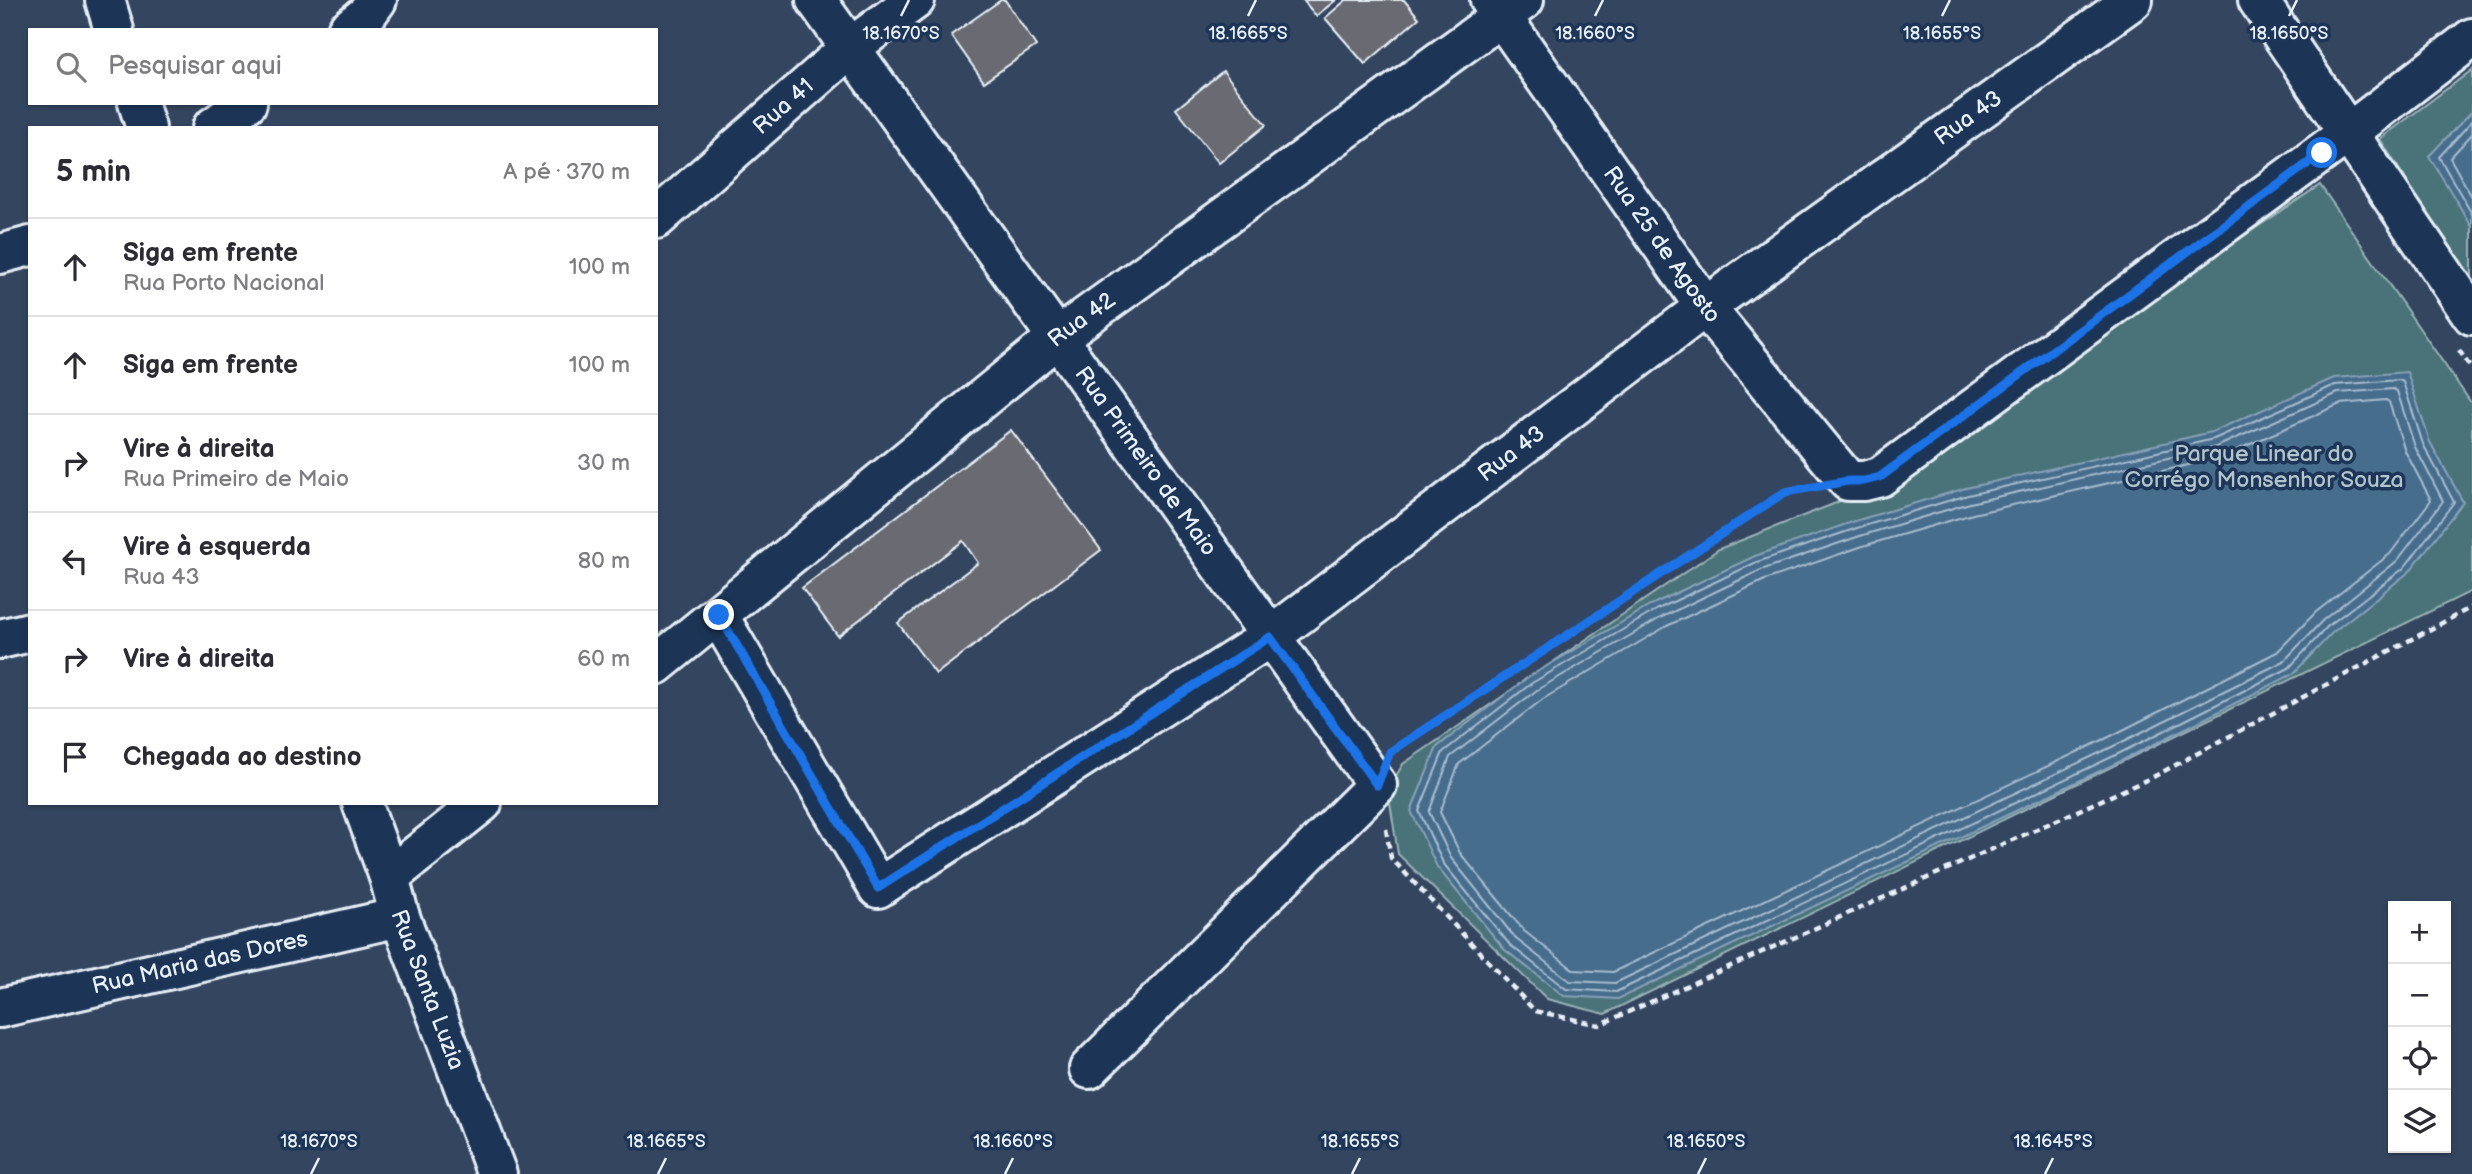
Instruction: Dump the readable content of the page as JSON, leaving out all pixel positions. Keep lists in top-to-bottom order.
{
  "streets": {
    "street": [
      "Rua 41",
      "Rua 43",
      "Rua 25 de Agosto",
      "Rua 42",
      "Rua Primeiro de Maio",
      "Rua Maria das Dores",
      "Rua Santa Luzia"
    ]
  },
  "crossings": [
    ["Rua 41", "Rua Primeiro de Maio"],
    ["Rua 43", "Rua 25 de Agosto"],
    ["Rua 43", "Rua 42"],
    ["Rua 43", "Rua Primeiro de Maio"],
    ["Rua 25 de Agosto", "Rua 42"],
    ["Rua 42", "Rua Primeiro de Maio"],
    ["Rua Maria das Dores", "Rua Santa Luzia"]
  ],
  "parks": ["Parque Linear do Corrégo Monsenhor Souza"],
  "page": {
    "search": "Pesquisar aqui",
    "heading": ["5 min", "A pé · 370 m"],
    "list": [
      ["Siga em frente", "Rua Porto Nacional", "100 m"],
      ["Siga em frente", "100 m"],
      ["Vire à direita", "Rua Primeiro de Maio", "30 m"],
      ["Vire à esquerda", "Rua 43", "80 m"],
      ["Vire à direita", "60 m"],
      "Chegada ao destino"
    ],
    "map_buttons": ["+", "−"]
  },
  "coordinates": [
    "18.1670°S",
    "18.1665°S",
    "18.1660°S",
    "18.1655°S",
    "18.1650°S",
    "18.1645°S"
  ]
}
